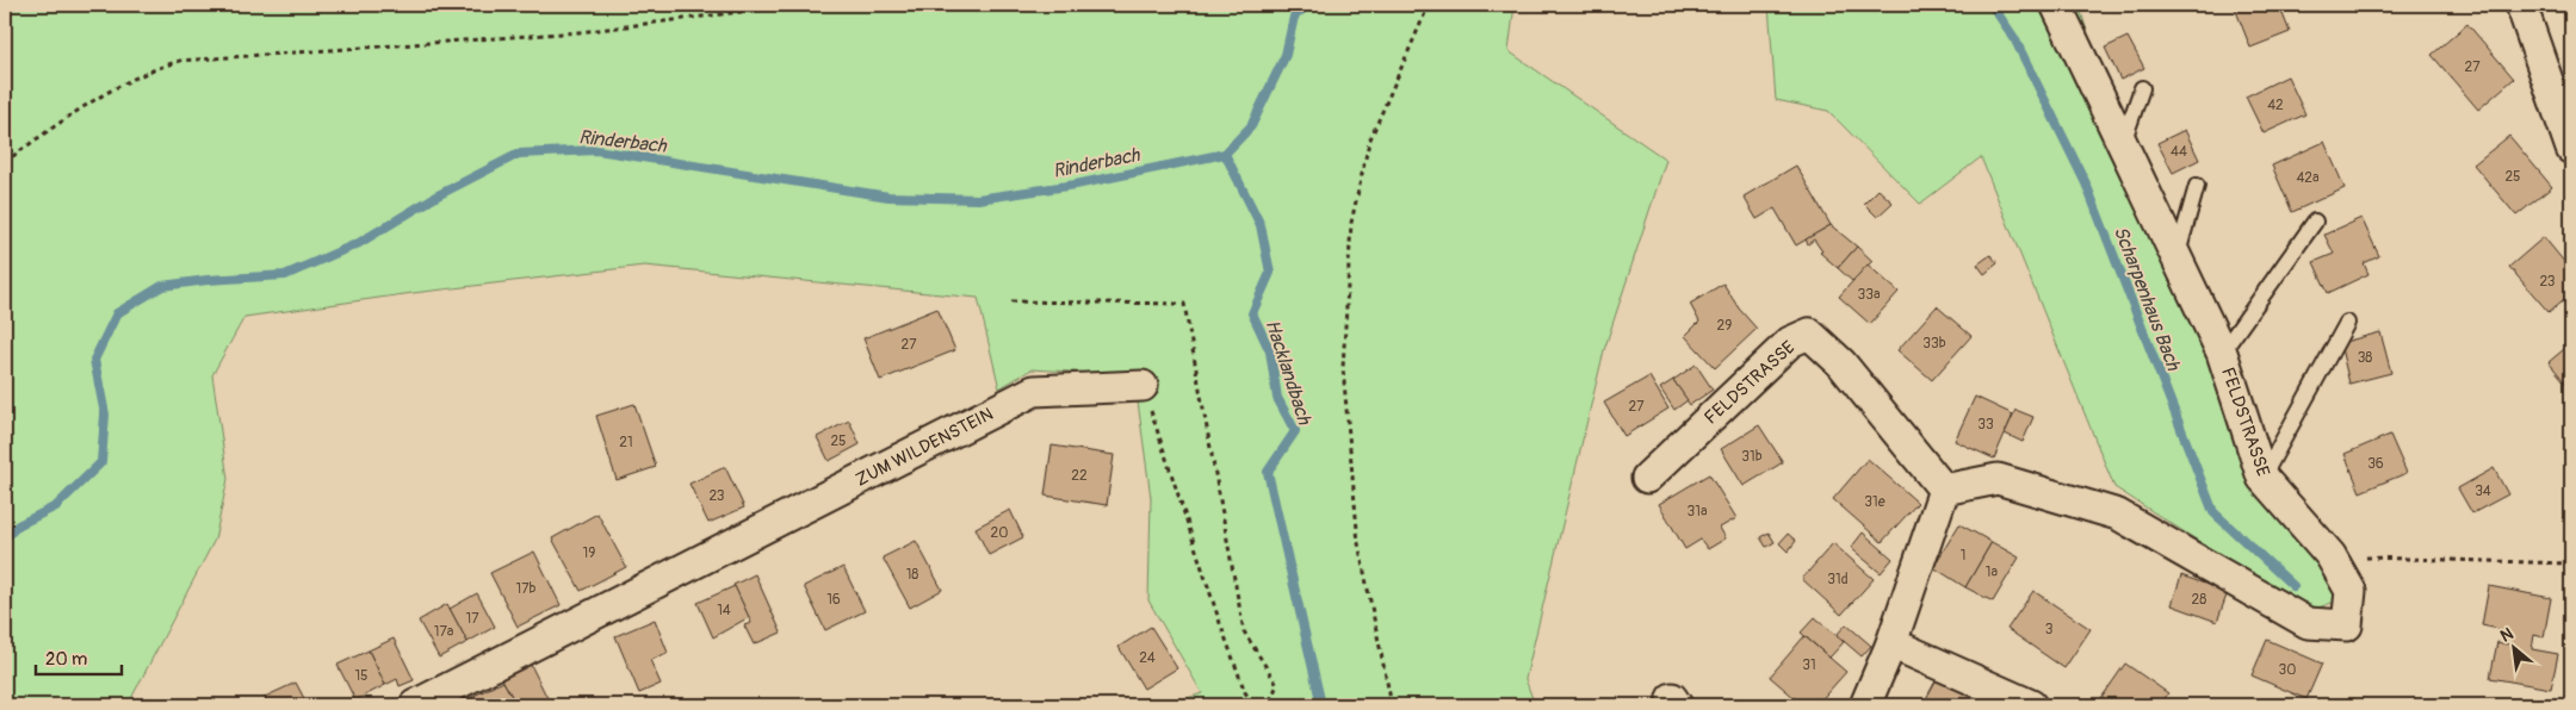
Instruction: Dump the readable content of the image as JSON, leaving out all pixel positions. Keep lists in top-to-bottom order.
{
  "streets": {
    "street": ["FELDSTRASSE", "ZUM WILDENSTEIN"]
  },
  "water": ["Rinderbach", "Scharpenhaus Bach", "Hacklandbach"],
  "house_numbers": [
    "27",
    "42",
    "44",
    "25",
    "42a",
    "23",
    "33a",
    "29",
    "33b",
    "27",
    "38",
    "27",
    "33",
    "25",
    "21",
    "31b",
    "36",
    "22",
    "34",
    "23",
    "31e",
    "31a",
    "20",
    "19",
    "1",
    "1a",
    "18",
    "31d",
    "17b",
    "16",
    "28",
    "14",
    "17",
    "3",
    "17a",
    "24",
    "31",
    "30",
    "15"
  ],
  "scale_bar": "20 m",
  "north": "top left"
}
